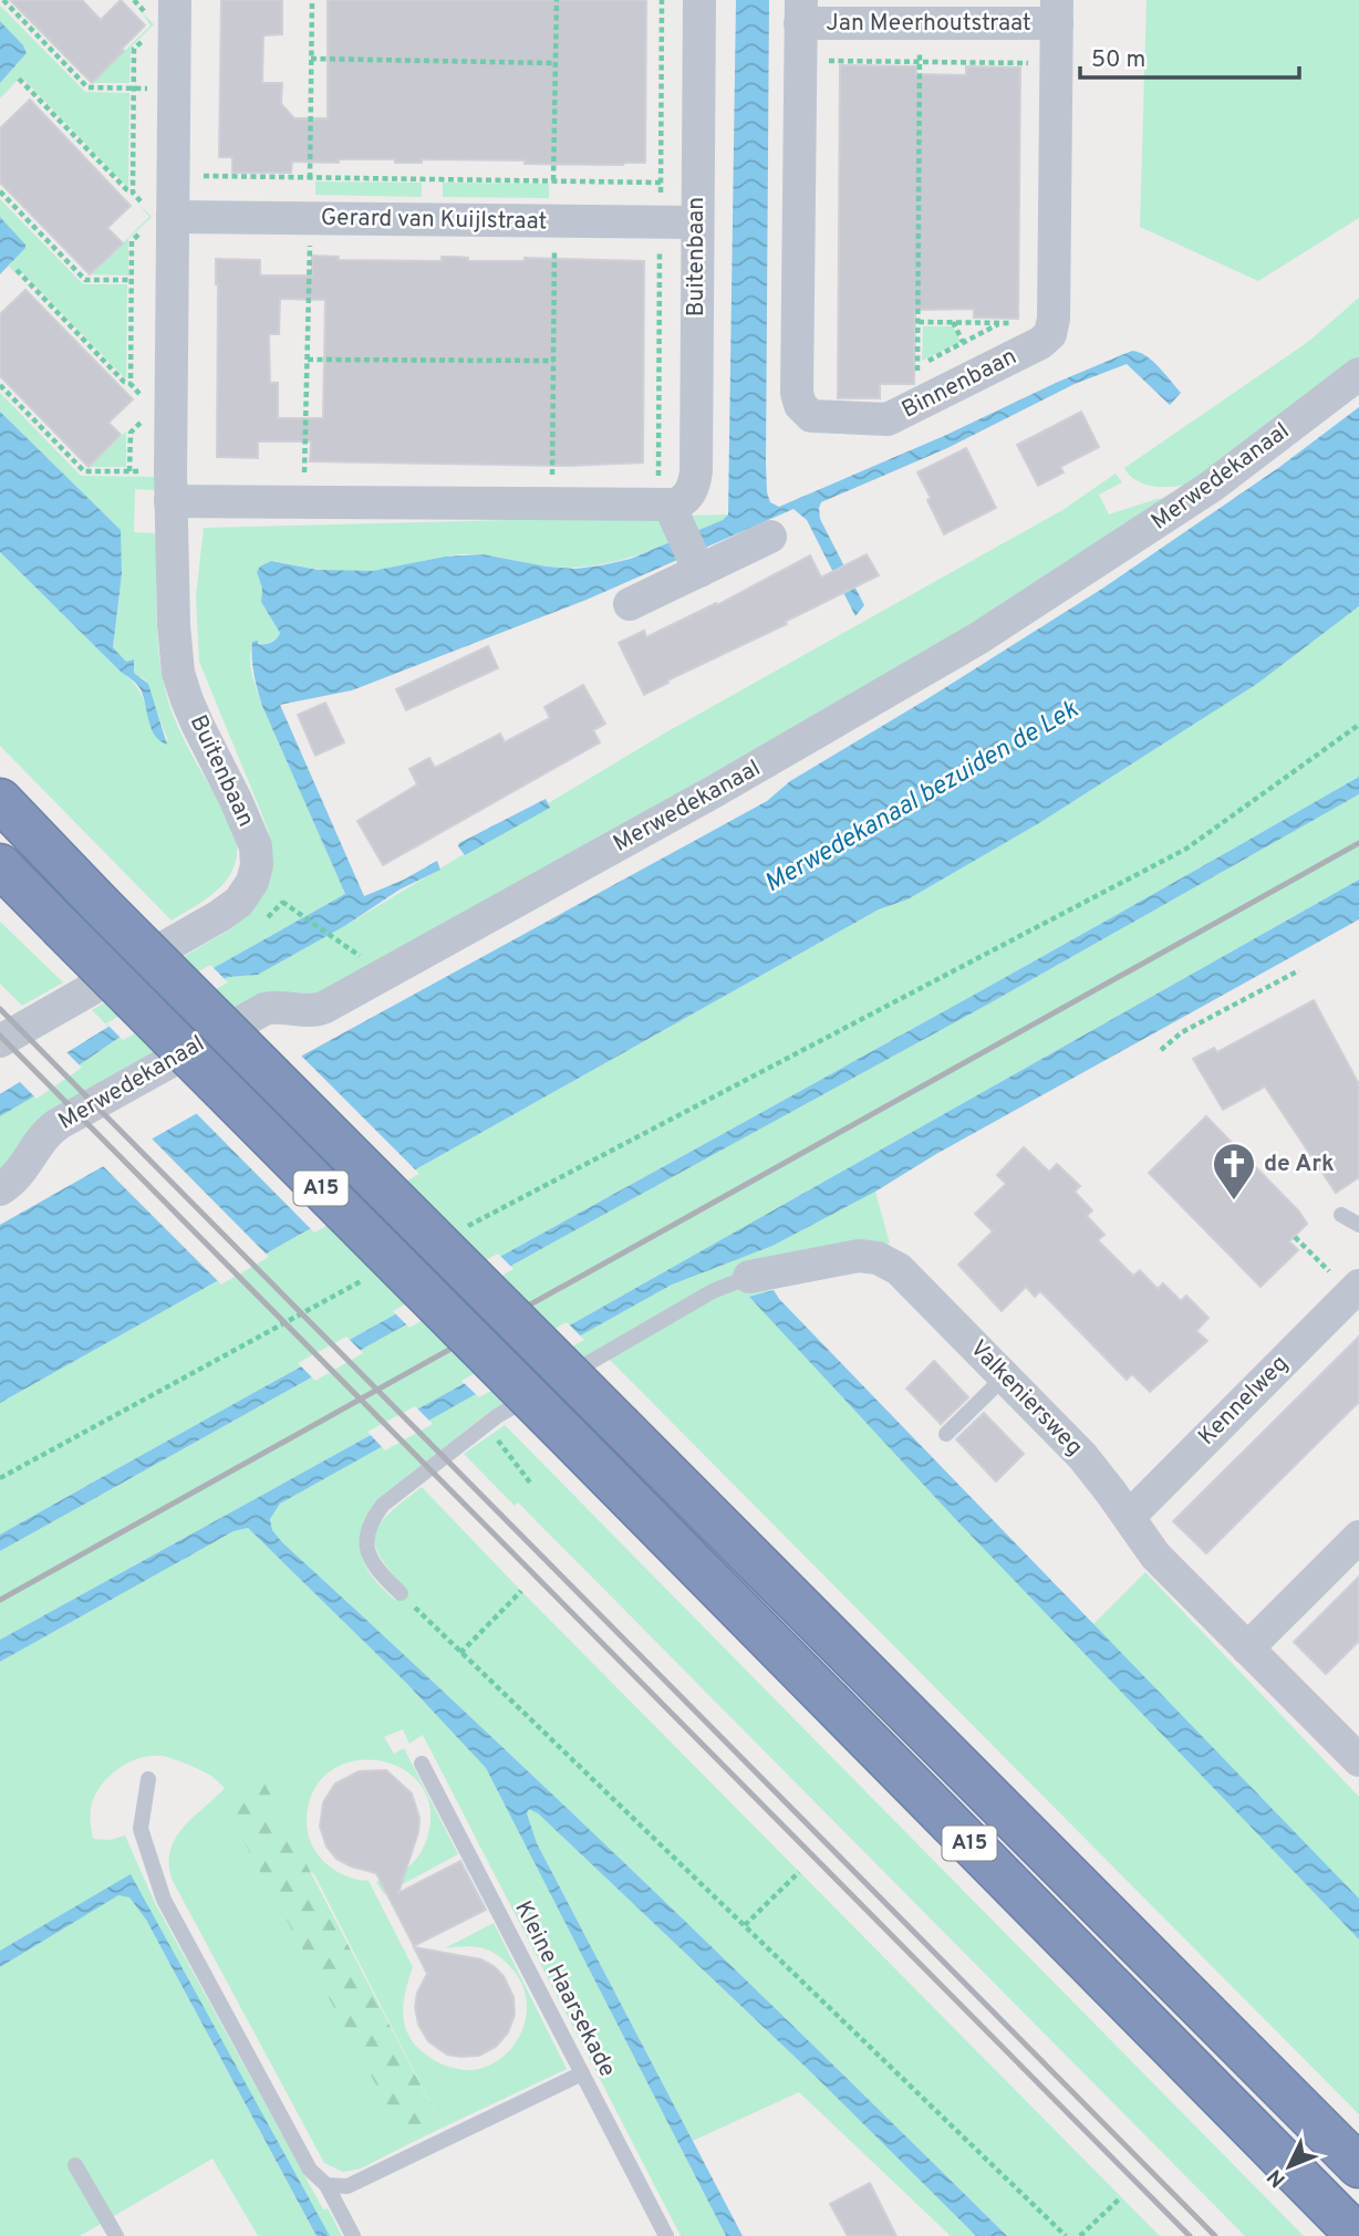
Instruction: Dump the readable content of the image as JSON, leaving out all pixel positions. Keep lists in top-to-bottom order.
{
  "streets": {
    "highway": ["A15"],
    "street": [
      "Jan Meerhoutstraat",
      "Gerard van Kuijlstraat",
      "Buitenbaan",
      "Binnenbaan",
      "Merwedekanaal",
      "Valkeniersweg",
      "Kennelweg"
    ],
    "lane": ["Kleine Haarsekade"]
  },
  "crossings": [
    ["Jan Meerhoutstraat", "Binnenbaan"],
    ["Gerard van Kuijlstraat", "Buitenbaan"],
    ["Valkeniersweg", "Kennelweg"]
  ],
  "water": ["Merwedekanaal bezuiden de Lek"],
  "places": {
    "church": ["de Ark"]
  },
  "scale_bar": "50 m",
  "north": "bottom left"
}
